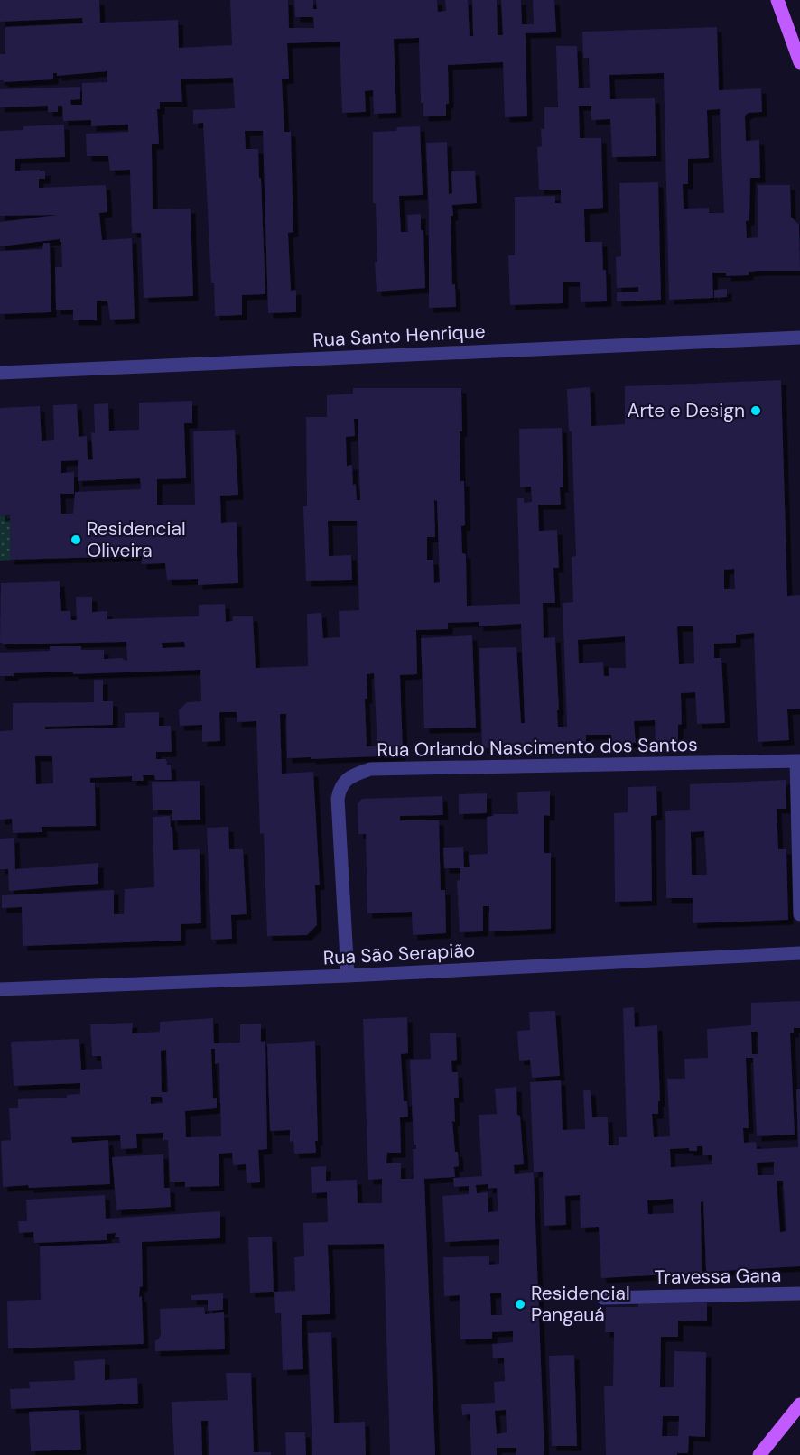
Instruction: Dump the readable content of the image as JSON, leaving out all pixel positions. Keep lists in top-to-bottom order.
{
  "streets": {
    "street": [
      "Rua Santo Henrique",
      "Rua Orlando Nascimento dos Santos",
      "Rua São Serapião",
      "Travessa Gana"
    ]
  },
  "crossings": [
    ["Rua Orlando Nascimento dos Santos", "Rua São Serapião"]
  ],
  "places": ["Arte e Design", "Residencial Oliveira", "Residencial Pangauá"]
}
